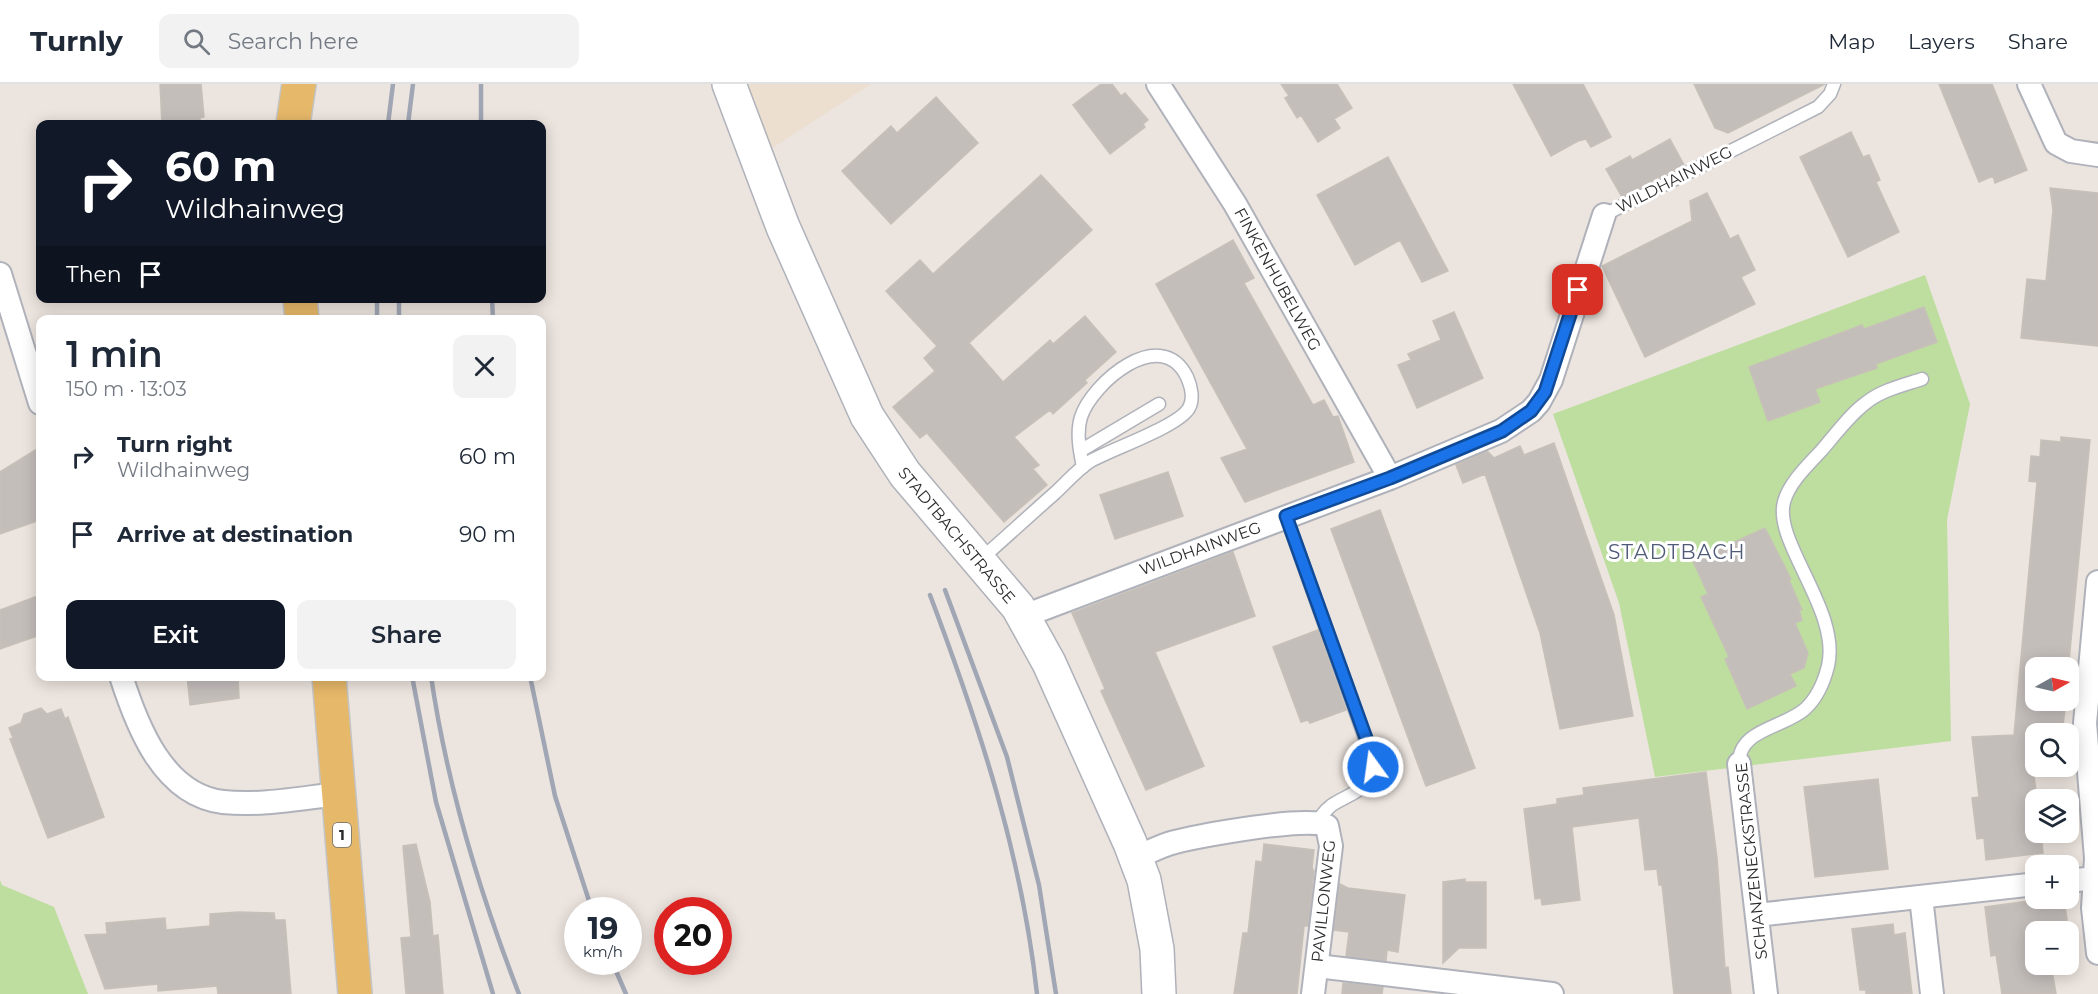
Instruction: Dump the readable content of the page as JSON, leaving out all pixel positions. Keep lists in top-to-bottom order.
{
  "streets": {
    "main road": ["STADTBACHSTRASSE", "1"],
    "street": [
      "WILDHAINWEG",
      "FINKENHUBELWEG",
      "SCHANZENECKSTRASSE",
      "PAVILLONWEG"
    ]
  },
  "crossings": [
    ["WILDHAINWEG", "FINKENHUBELWEG"],
    ["WILDHAINWEG", "STADTBACHSTRASSE"],
    ["STADTBACHSTRASSE", "PAVILLONWEG"]
  ],
  "districts": ["STADTBACH"],
  "north": "right",
  "page": {
    "header": "Turnly",
    "search": "Search here",
    "nav": ["Map", "Layers", "Share"],
    "turn": ["60 m", "Wildhainweg"],
    "then": "Then",
    "heading": ["1 min", "150 m · 13:03"],
    "list": [
      {
        "name": "Turn right",
        "note": "Wildhainweg",
        "value": "60 m"
      },
      {
        "name": "Arrive at destination",
        "value": "90 m"
      }
    ],
    "buttons": ["Exit", "Share"],
    "map_buttons": ["+", "−"],
    "speed": "19 km/h",
    "limit": "20"
  }
}
